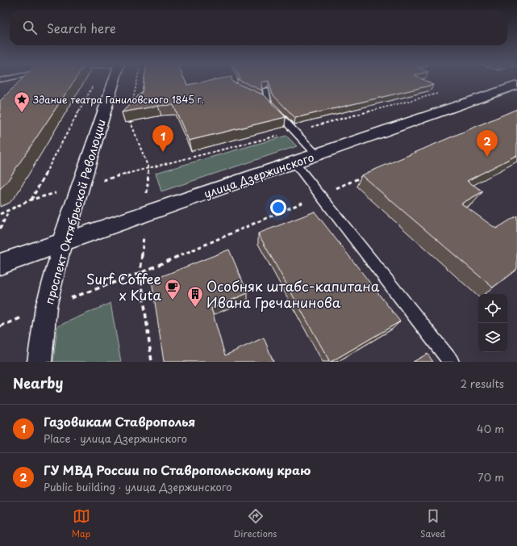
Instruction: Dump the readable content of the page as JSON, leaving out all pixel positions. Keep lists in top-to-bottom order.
{
  "streets": {
    "street": ["улица Дзержинского", "проспект Октябрьской Революции"]
  },
  "crossings": [
    ["улица Дзержинского", "проспект Октябрьской Революции"]
  ],
  "places": {
    "place": ["Здание театра Ганиловского 1845 г."],
    "cafe": ["Surf Coffee x Kuta"],
    "building": ["Особняк штабс-капитана Ивана Гречанинова"]
  },
  "page": {
    "search": "Search here",
    "pins": ["1", "2"],
    "heading": ["Nearby", "2 results"],
    "list": [
      {
        "mark": "1",
        "name": "Газовикам Ставрополья",
        "note": "Place · улица Дзержинского",
        "value": "40 m"
      },
      {
        "mark": "2",
        "name": "ГУ МВД России по Ставропольскому краю",
        "note": "Public building · улица Дзержинского",
        "value": "70 m"
      }
    ],
    "nav": ["Map", "Directions", "Saved"]
  }
}
